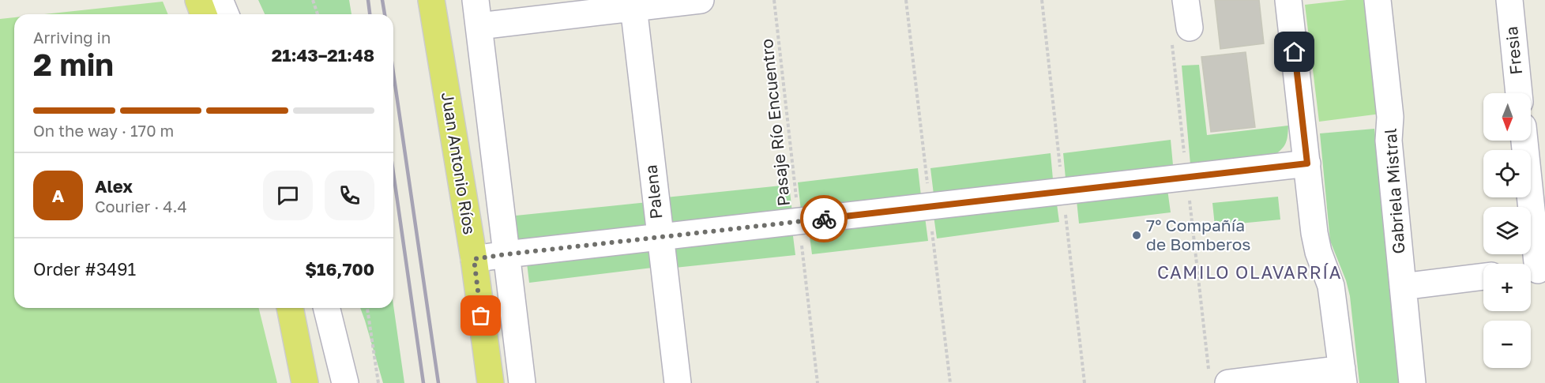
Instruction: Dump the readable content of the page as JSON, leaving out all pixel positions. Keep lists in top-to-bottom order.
{
  "streets": {
    "main road": ["Juan Antonio Ríos"],
    "street": ["Fresia", "Gabriela Mistral", "Palena"],
    "path": ["Pasaje Río Encuentro"]
  },
  "districts": ["CAMILO OLAVARRÍA"],
  "places": ["7° Compañía de Bomberos"],
  "north": "bottom",
  "page": {
    "heading": ["2 min", "Arriving in", "21:43–21:48"],
    "panel": [
      "Alex",
      "Courier · 4.4",
      "Order #3491",
      "$16,700"
    ],
    "map_buttons": ["+", "−"],
    "bar": "On the way · 170 m",
    "round": "A"
  }
}
